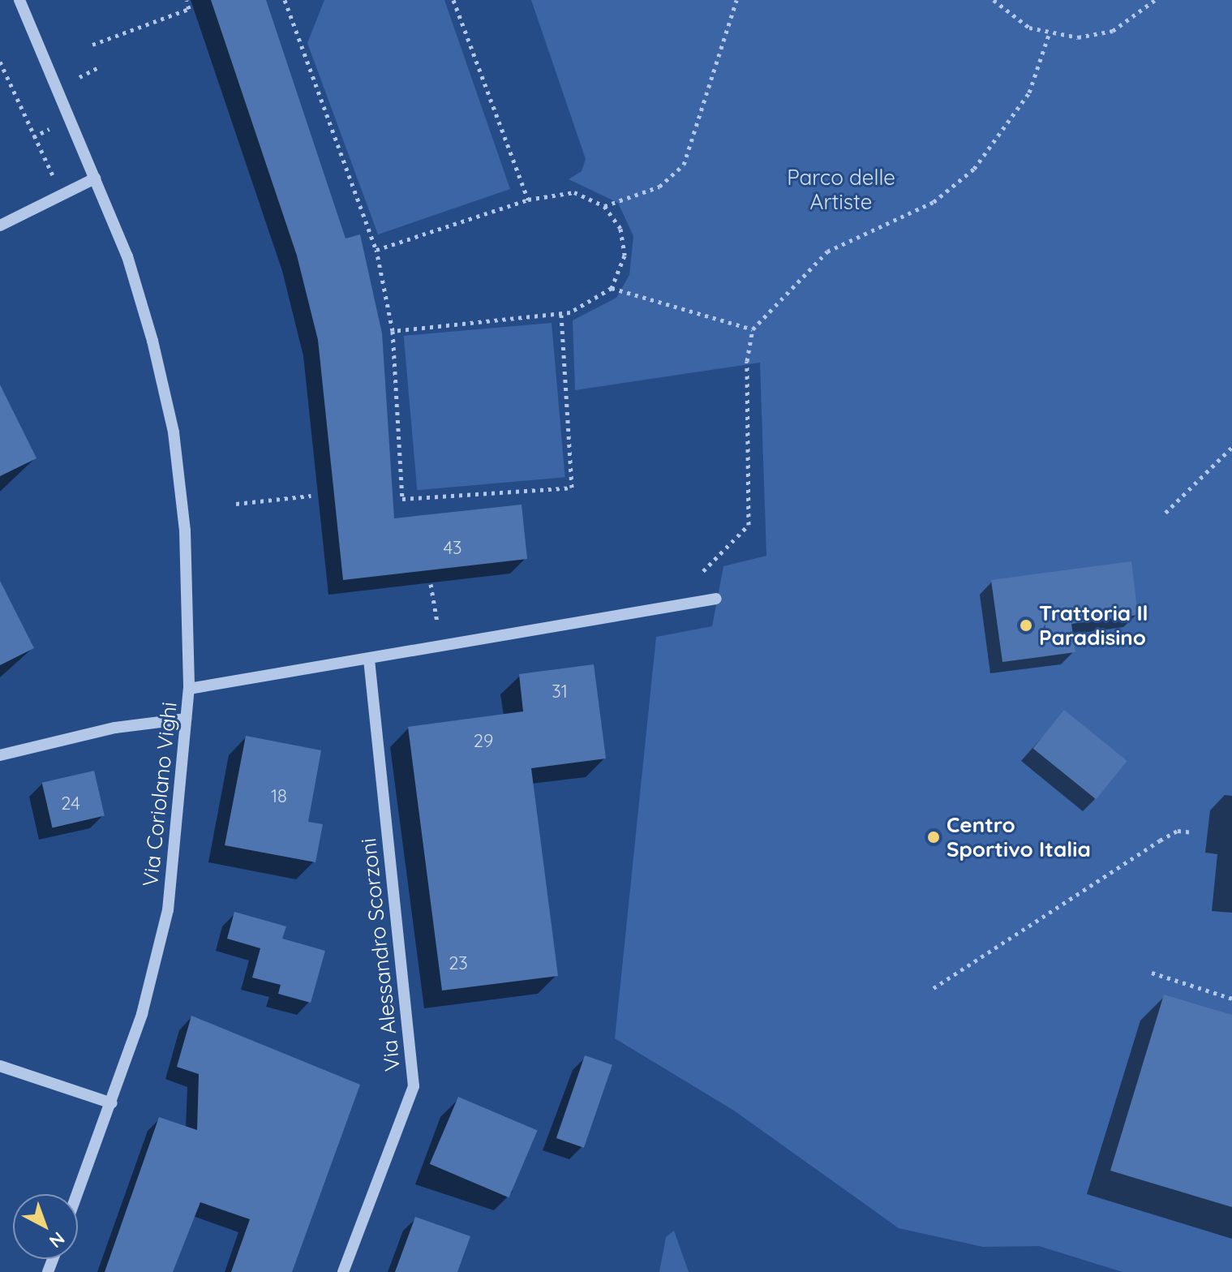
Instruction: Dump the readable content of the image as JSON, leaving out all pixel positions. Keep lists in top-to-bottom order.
{
  "streets": {
    "street": ["Via Coriolano Vighi", "Via Alessandro Scorzoni"]
  },
  "crossings": [
    ["Via Coriolano Vighi", "Via Alessandro Scorzoni"]
  ],
  "parks": ["Parco delle Artiste"],
  "places": ["Trattoria Il Paradisino", "Centro Sportivo Italia"],
  "house_numbers": [
    "43",
    "31",
    "29",
    "18",
    "24",
    "23"
  ],
  "north": "bottom right"
}
